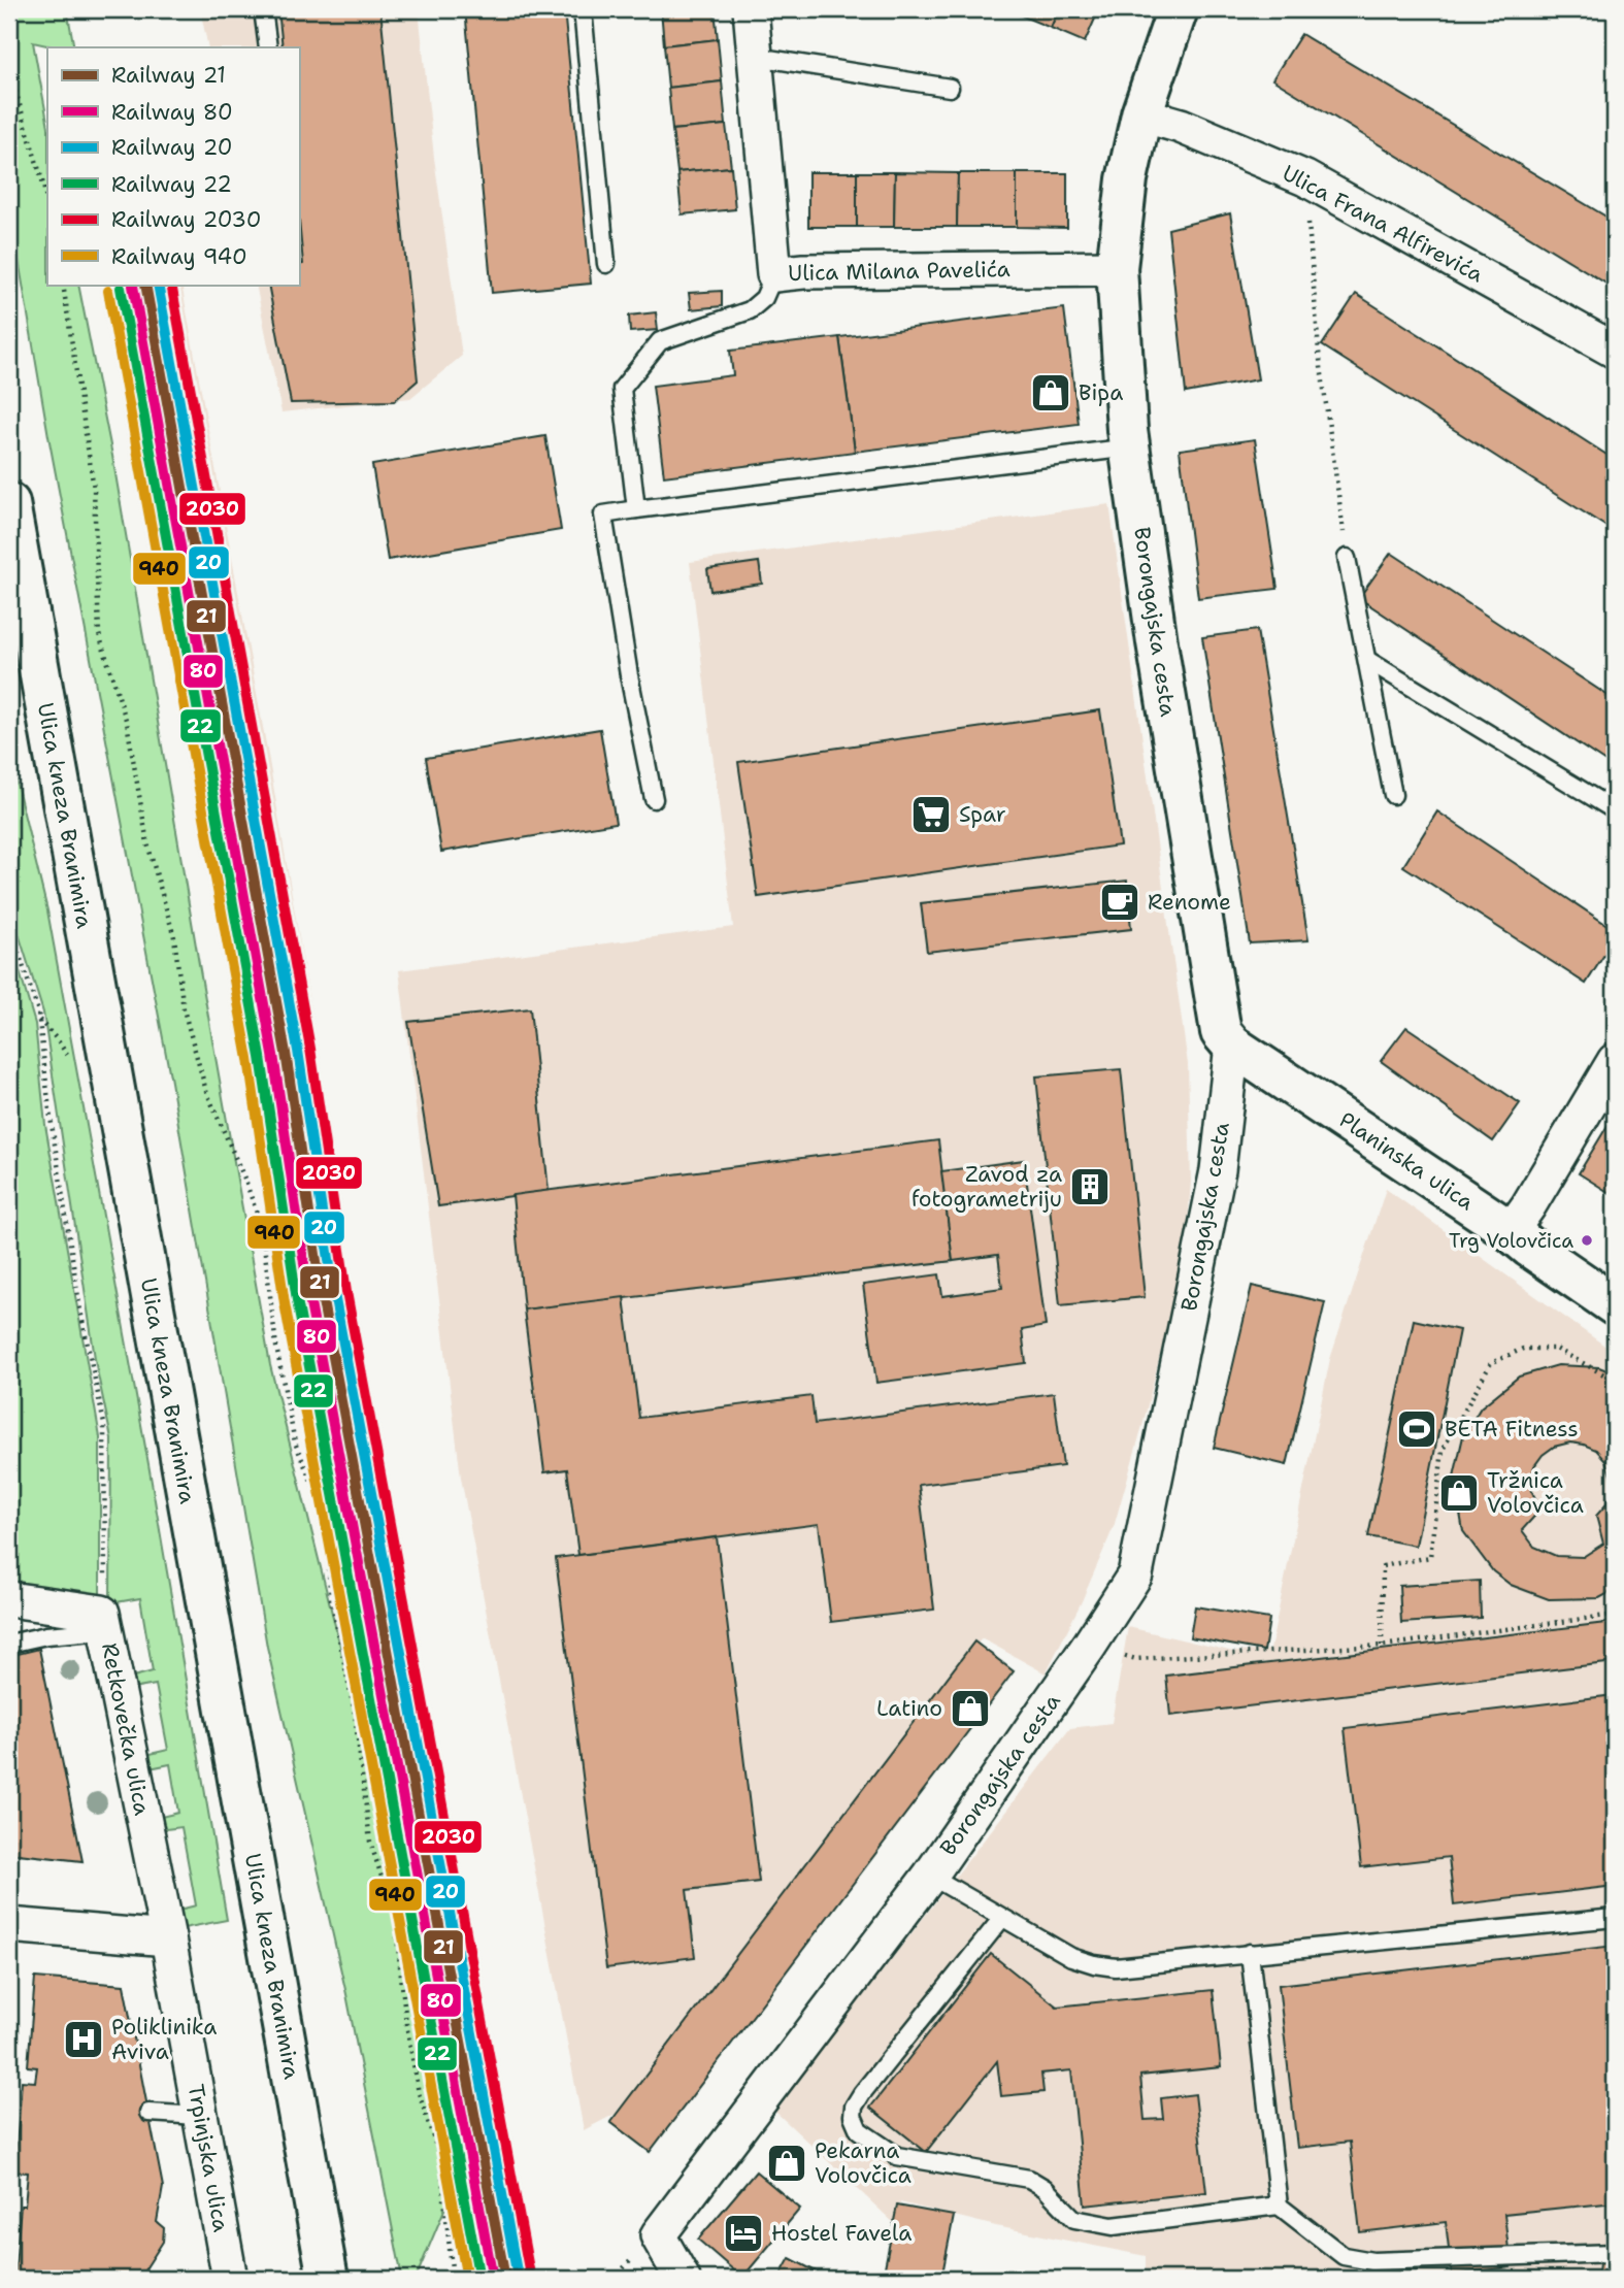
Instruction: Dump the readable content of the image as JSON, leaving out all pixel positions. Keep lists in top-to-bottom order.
{
  "streets": {
    "main road": ["Borongajska cesta", "Ulica kneza Branimira", "Planinska ulica"],
    "street": [
      "Ulica Frana Alfirevića",
      "Ulica Milana Pavelića",
      "Retkovečka ulica",
      "Trpinjska ulica"
    ]
  },
  "crossings": [
    ["Ulica Frana Alfirevića", "Borongajska cesta"],
    ["Ulica Milana Pavelića", "Borongajska cesta"],
    ["Borongajska cesta", "Planinska ulica"],
    ["Retkovečka ulica", "Trpinjska ulica"]
  ],
  "places": {
    "shop": [
      "Bipa",
      "Tržnica Volovčica",
      "Latino",
      "Pekarna Volovčica"
    ],
    "supermarket": ["Spar"],
    "cafe": ["Renome"],
    "building": ["Zavod za fotogrametriju"],
    "other": ["Trg Volovčica"],
    "sports": ["BETA Fitness"],
    "hospital": ["Poliklinika Aviva"],
    "hotel": ["Hostel Favela"]
  },
  "lines": [
    "rail line 21",
    "rail line 20",
    "rail line 2030",
    "rail line 80",
    "rail line 22",
    "rail line 940"
  ],
  "legend": [
    "Railway 21",
    "Railway 80",
    "Railway 20",
    "Railway 22",
    "Railway 2030",
    "Railway 940"
  ]
}
